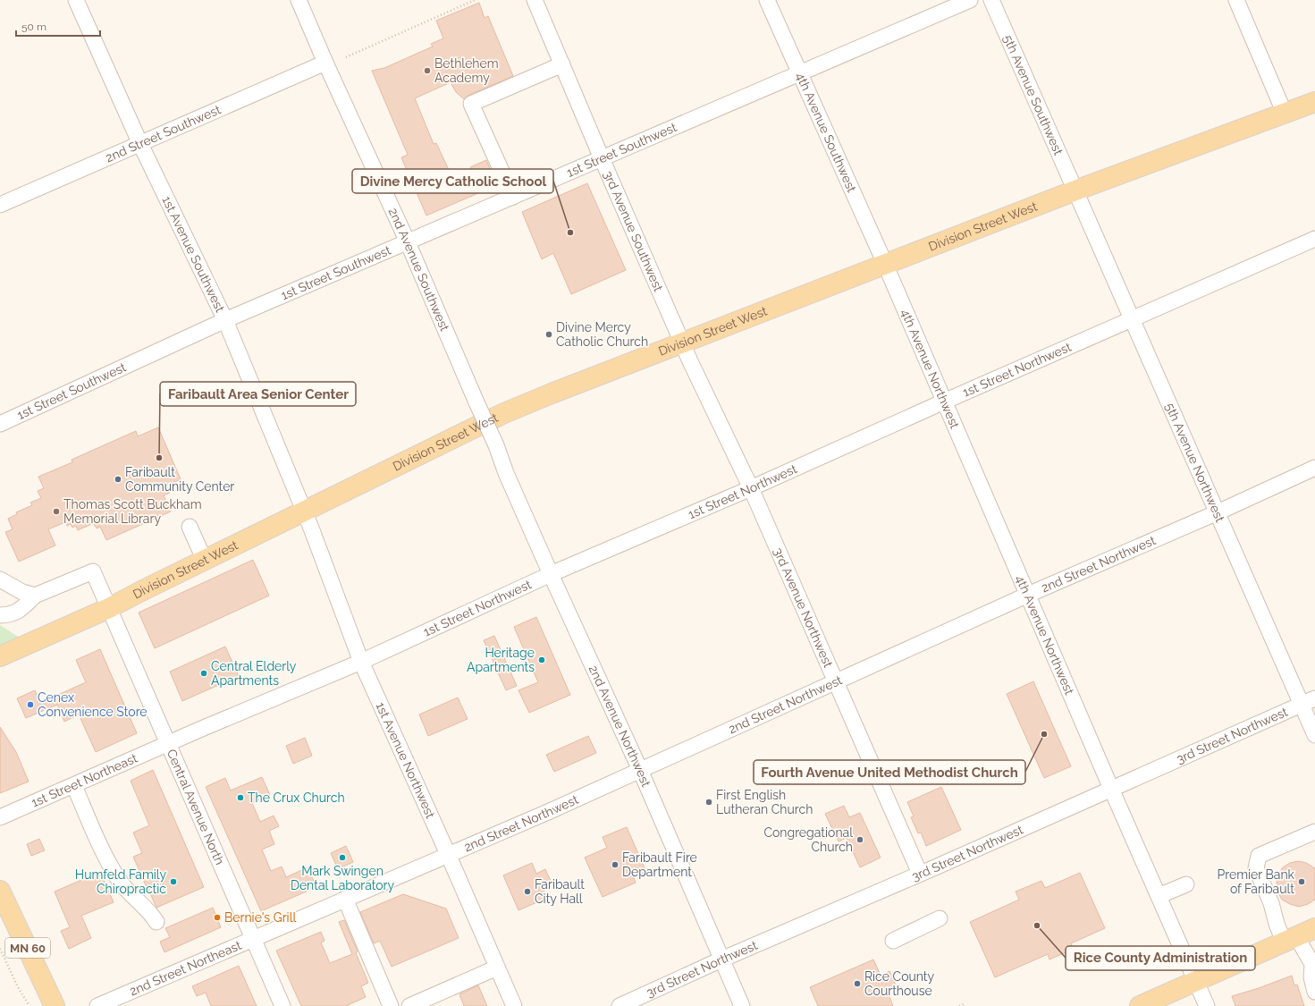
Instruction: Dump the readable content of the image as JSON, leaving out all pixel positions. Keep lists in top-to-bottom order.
{
  "streets": {
    "main road": ["Division Street West", "MN 60"],
    "street": [
      "5th Avenue Southwest",
      "4th Avenue Southwest",
      "2nd Street Southwest",
      "1st Street Southwest",
      "3rd Avenue Southwest",
      "1st Avenue Southwest",
      "2nd Avenue Southwest",
      "4th Avenue Northwest",
      "1st Street Northwest",
      "5th Avenue Northwest",
      "2nd Street Northwest",
      "3rd Avenue Northwest",
      "2nd Avenue Northwest",
      "3rd Street Northwest",
      "1st Avenue Northwest",
      "1st Street Northeast",
      "Central Avenue North",
      "2nd Street Northeast"
    ]
  },
  "crossings": [
    ["5th Avenue Southwest", "Division Street West"],
    ["5th Avenue Southwest", "5th Avenue Northwest"],
    ["4th Avenue Southwest", "1st Street Southwest"],
    ["4th Avenue Southwest", "Division Street West"],
    ["4th Avenue Southwest", "4th Avenue Northwest"],
    ["2nd Street Southwest", "1st Avenue Southwest"],
    ["2nd Street Southwest", "2nd Avenue Southwest"],
    ["1st Street Southwest", "3rd Avenue Southwest"],
    ["1st Street Southwest", "1st Avenue Southwest"],
    ["1st Street Southwest", "2nd Avenue Southwest"],
    ["Division Street West", "3rd Avenue Southwest"],
    ["Division Street West", "1st Avenue Southwest"],
    ["Division Street West", "4th Avenue Northwest"],
    ["Division Street West", "5th Avenue Northwest"],
    ["Division Street West", "3rd Avenue Northwest"],
    ["Division Street West", "1st Avenue Northwest"],
    ["Division Street West", "Central Avenue North"],
    ["3rd Avenue Southwest", "3rd Avenue Northwest"],
    ["1st Avenue Southwest", "1st Avenue Northwest"],
    ["2nd Avenue Southwest", "2nd Avenue Northwest"],
    ["4th Avenue Northwest", "1st Street Northwest"],
    ["4th Avenue Northwest", "2nd Street Northwest"],
    ["4th Avenue Northwest", "3rd Street Northwest"],
    ["1st Street Northwest", "5th Avenue Northwest"],
    ["1st Street Northwest", "3rd Avenue Northwest"],
    ["1st Street Northwest", "2nd Avenue Northwest"],
    ["1st Street Northwest", "1st Avenue Northwest"],
    ["1st Street Northwest", "1st Street Northeast"],
    ["1st Street Northwest", "Central Avenue North"],
    ["5th Avenue Northwest", "2nd Street Northwest"],
    ["5th Avenue Northwest", "3rd Street Northwest"],
    ["2nd Street Northwest", "3rd Avenue Northwest"],
    ["2nd Street Northwest", "2nd Avenue Northwest"],
    ["2nd Street Northwest", "1st Avenue Northwest"],
    ["2nd Street Northwest", "Central Avenue North"],
    ["2nd Street Northwest", "2nd Street Northeast"],
    ["3rd Avenue Northwest", "3rd Street Northwest"],
    ["2nd Avenue Northwest", "3rd Street Northwest"],
    ["1st Street Northeast", "Central Avenue North"],
    ["Central Avenue North", "2nd Street Northeast"]
  ],
  "places": [
    "Bethlehem Academy",
    "Divine Mercy Catholic School",
    "Divine Mercy Catholic Church",
    "Faribault Area Senior Center",
    "Faribault Community Center",
    "Thomas Scott Buckham Memorial Library",
    "Heritage Apartments",
    "Central Elderly Apartments",
    "Cenex Convenience Store",
    "Fourth Avenue United Methodist Church",
    "The Crux Church",
    "First English Lutheran Church",
    "Congregational Church",
    "Mark Swingen Dental Laboratory",
    "Faribault Fire Department",
    "Humfeld Family Chiropractic",
    "Premier Bank of Faribault",
    "Faribault City Hall",
    "Bernie's Grill",
    "Rice County Administration",
    "Rice County Courthouse"
  ],
  "scale_bar": "50 m"
}
